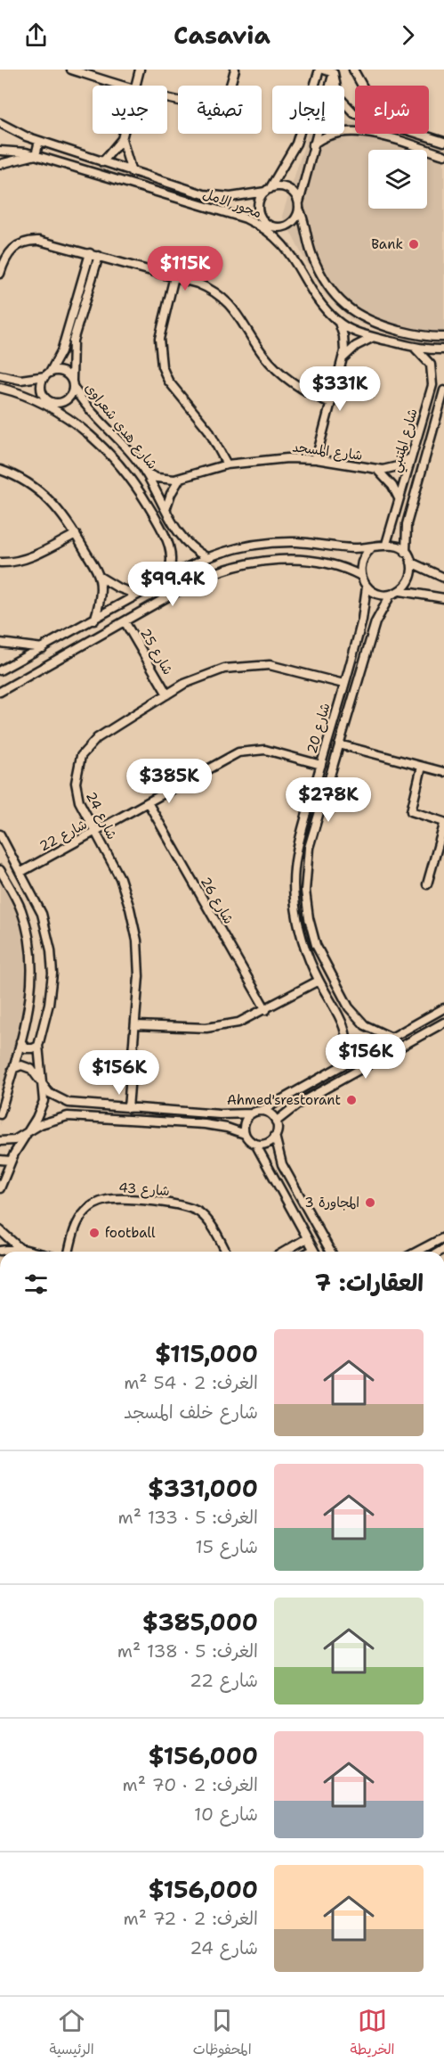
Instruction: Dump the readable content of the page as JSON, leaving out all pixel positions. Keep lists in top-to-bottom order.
{
  "streets": {
    "street": [
      "محور الامل",
      "شارع هدي شعراوى",
      "شارع المتنبي",
      "شارع المسجد",
      "شارع 25",
      "شارع 20",
      "شارع 24",
      "شارع 22",
      "شارع 26",
      "شارع 43"
    ]
  },
  "crossings": [
    ["محور الامل", "شارع المتنبي"],
    ["محور الامل", "شارع المسجد"],
    ["شارع هدي شعراوى", "شارع المسجد"],
    ["شارع المتنبي", "شارع المسجد"],
    ["شارع المتنبي", "شارع 20"],
    ["شارع 25", "شارع 24"],
    ["شارع 20", "شارع 24"],
    ["شارع 20", "شارع 22"],
    ["شارع 24", "شارع 22"],
    ["شارع 22", "شارع 26"]
  ],
  "places": [
    "Bank",
    "Ahmed'srestorant",
    "المجاورة 3",
    "football"
  ],
  "page": {
    "header": "Casavia",
    "chip": [
      "شراء",
      "إيجار",
      "تصفية",
      "جديد"
    ],
    "price": [
      "$115K",
      "$331K",
      "$99.4K",
      "$385K",
      "$278K",
      "$156K",
      "$156K"
    ],
    "heading": "العقارات: 7",
    "list": [
      {
        "name": "$115,000",
        "note": "الغرف: 2 · 54 m² · شارع خلف المسجد"
      },
      {
        "name": "$331,000",
        "note": "الغرف: 5 · 133 m² · شارع 15"
      },
      {
        "name": "$385,000",
        "note": "الغرف: 5 · 138 m² · شارع 22"
      },
      {
        "name": "$156,000",
        "note": "الغرف: 2 · 70 m² · شارع 10"
      },
      {
        "name": "$156,000",
        "note": "الغرف: 2 · 72 m² · شارع 24"
      }
    ],
    "tabs": ["الخريطة", "المحفوظات", "الرئيسية"]
  }
}
